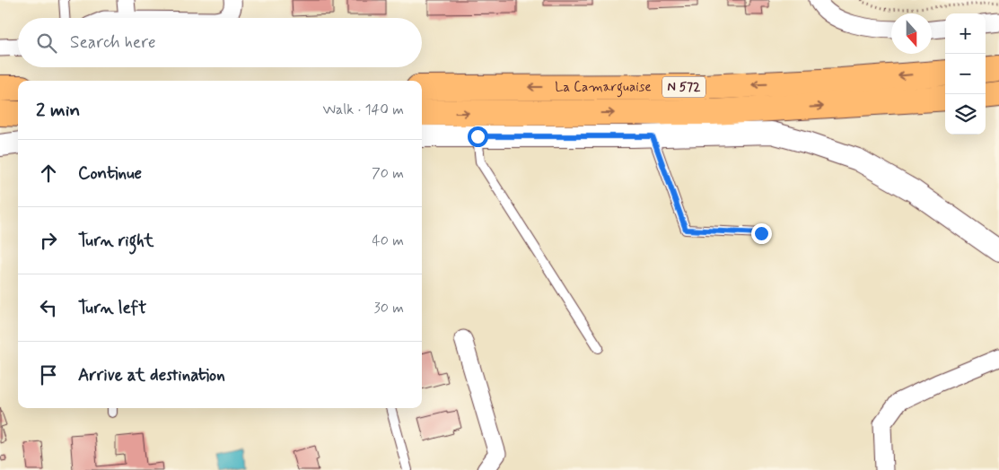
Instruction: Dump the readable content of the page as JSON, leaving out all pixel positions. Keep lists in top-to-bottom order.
{
  "streets": {
    "highway": ["La Camarguaise", "N 572"]
  },
  "north": "bottom",
  "page": {
    "map_buttons": ["+", "−"],
    "search": "Search here",
    "heading": ["2 min", "Walk · 140 m"],
    "list": [
      ["Continue", "70 m"],
      ["Turn right", "40 m"],
      ["Turn left", "30 m"],
      "Arrive at destination"
    ]
  }
}
